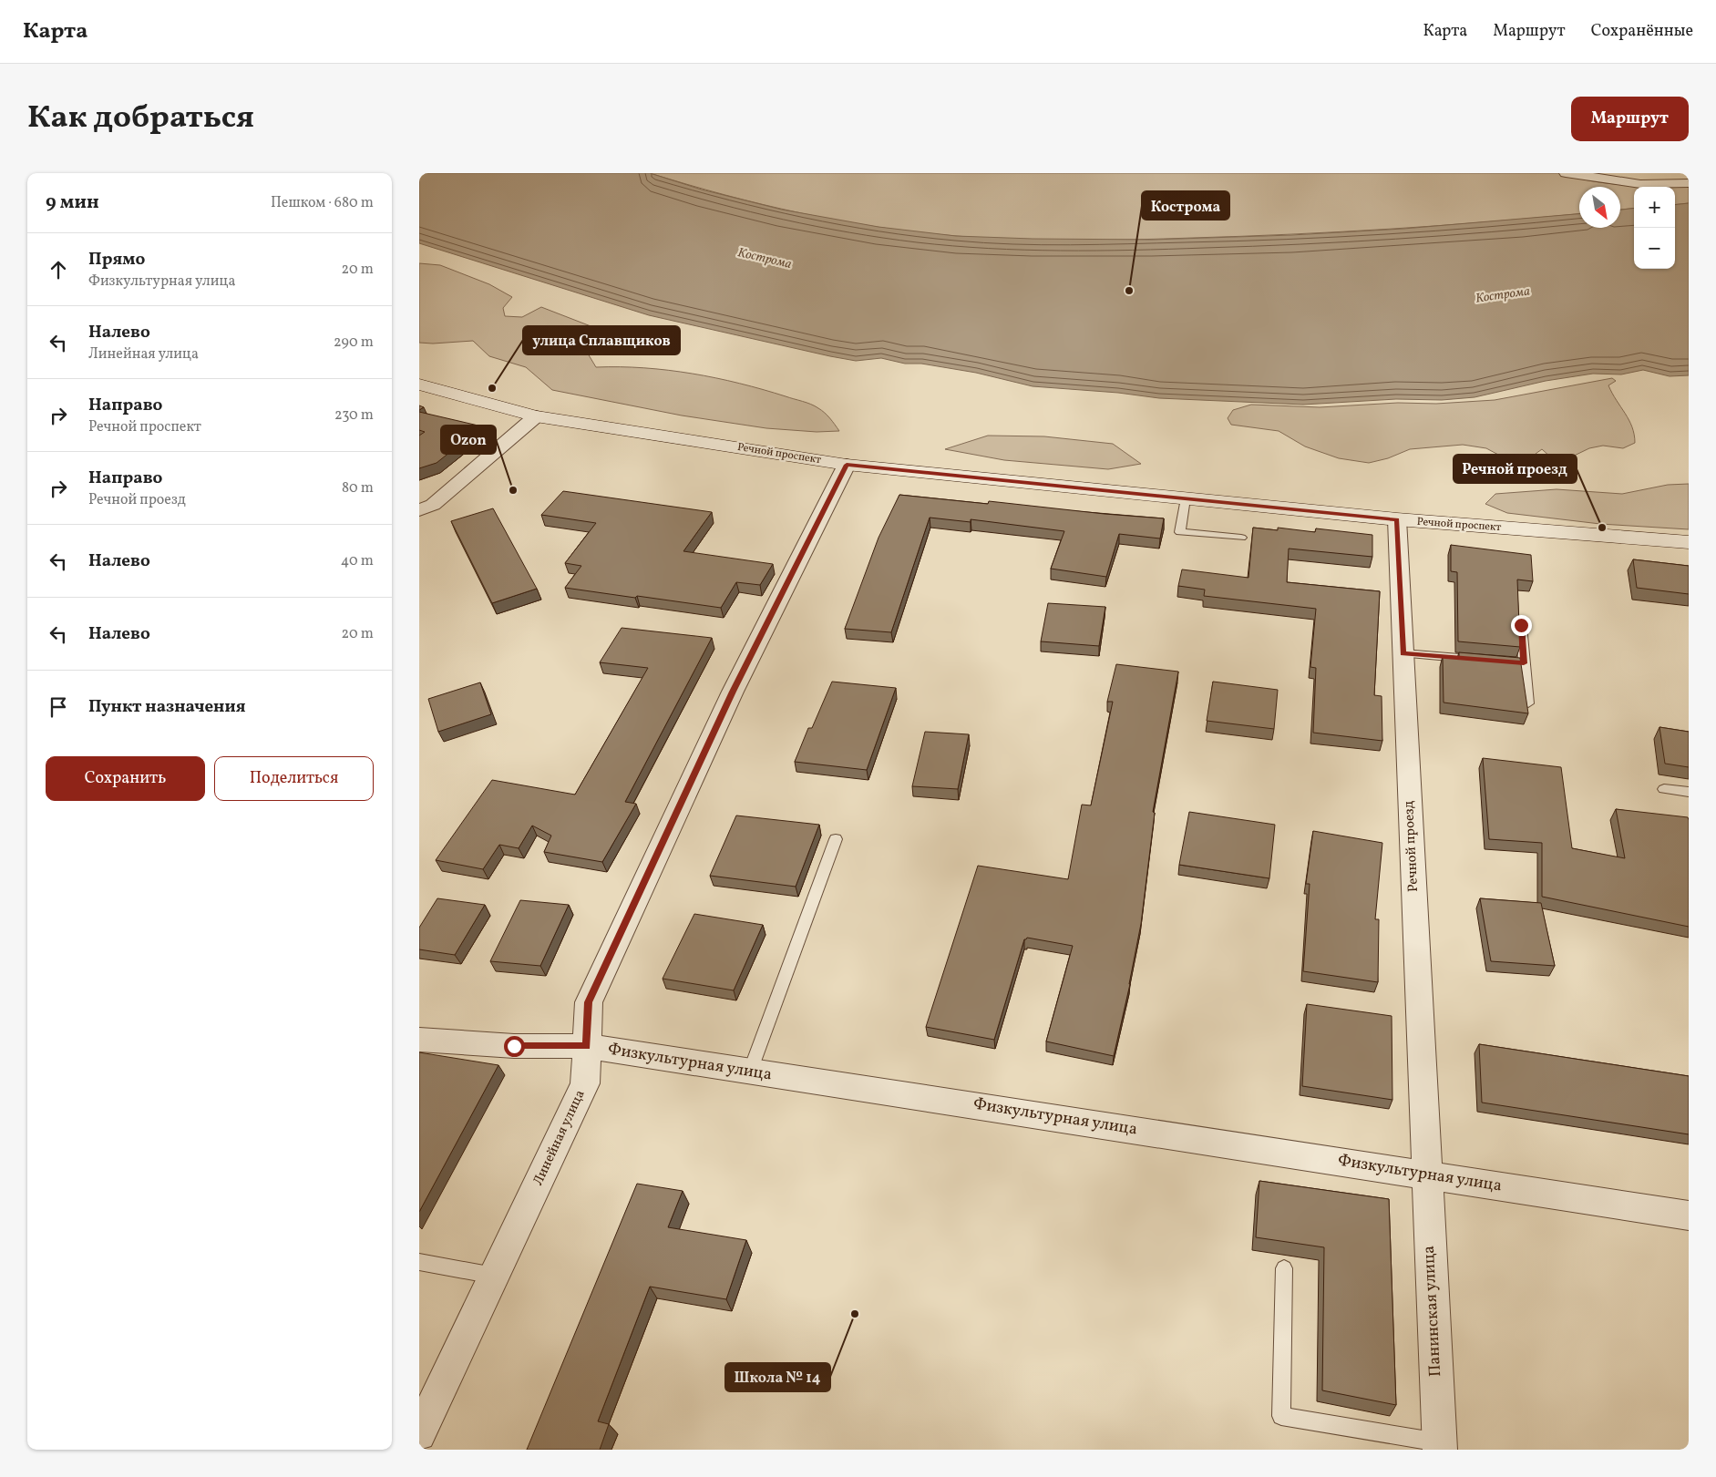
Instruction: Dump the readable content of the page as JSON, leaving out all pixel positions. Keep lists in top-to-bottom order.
{
  "streets": {
    "street": [
      "Речной проспект",
      "Речной проезд",
      "Физкультурная улица",
      "Линейная улица",
      "Панинская улица"
    ]
  },
  "crossings": [
    ["Речной проспект", "Речной проезд"],
    ["Речной проспект", "Линейная улица"],
    ["Речной проезд", "Физкультурная улица"],
    ["Речной проезд", "Панинская улица"],
    ["Физкультурная улица", "Линейная улица"],
    ["Физкультурная улица", "Панинская улица"]
  ],
  "water": ["Кострома"],
  "places": [
    "Кострома",
    "улица Сплавщиков",
    "Ozon",
    "Речной проезд",
    "Школа № 14"
  ],
  "north": "bottom right",
  "page": {
    "header": "Карта",
    "nav": ["Карта", "Маршрут", "Сохранённые"],
    "title": "Как добраться",
    "buttons": [
      "Маршрут",
      ["Сохранить", "Поделиться"]
    ],
    "heading": ["9 мин", "Пешком · 680 m"],
    "map_buttons": ["+", "−"],
    "list": [
      ["Прямо", "Физкультурная улица", "20 m"],
      ["Налево", "Линейная улица", "290 m"],
      ["Направо", "Речной проспект", "230 m"],
      ["Направо", "Речной проезд", "80 m"],
      ["Налево", "40 m"],
      ["Налево", "20 m"],
      "Пункт назначения"
    ]
  }
}
